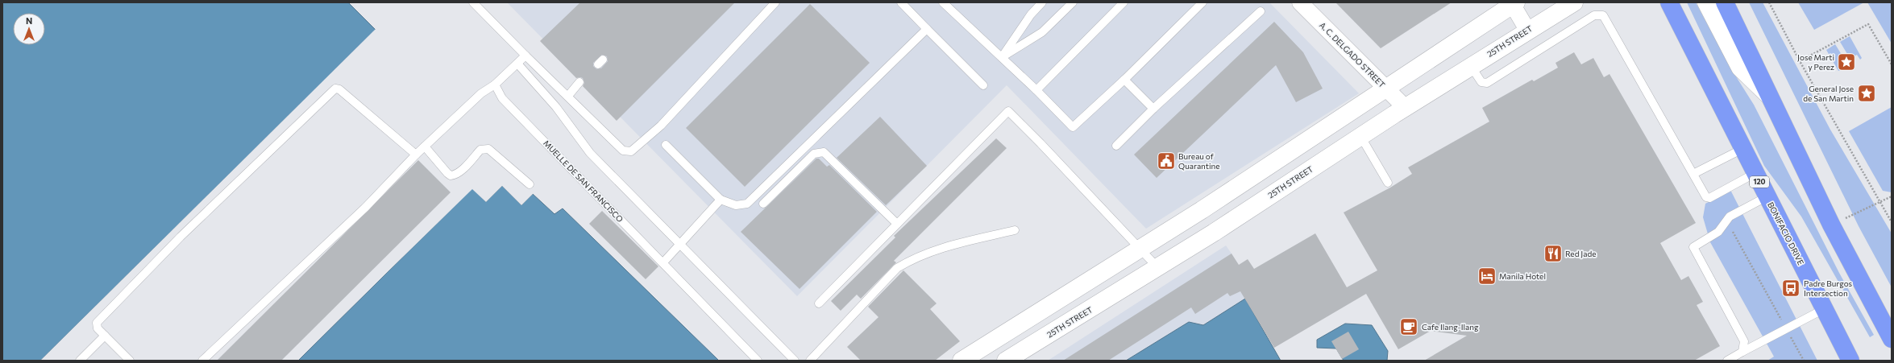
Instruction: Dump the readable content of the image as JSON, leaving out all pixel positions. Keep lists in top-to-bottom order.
{
  "streets": {
    "highway": ["120", "BONIFACIO DRIVE"],
    "street": ["25TH STREET", "A. C. DELGADO STREET"],
    "lane": ["MUELLE DE SAN FRANCISCO"]
  },
  "crossings": [
    ["25TH STREET", "A. C. DELGADO STREET"]
  ],
  "places": {
    "place": ["Jose Marti y Perez", "General Jose de San Martin"],
    "public building": ["Bureau of Quarantine"],
    "restaurant": ["Red Jade"],
    "hotel": ["Manila Hotel"],
    "bus stop": ["Padre Burgos Intersection"],
    "cafe": ["Cafe Ilang-Ilang"]
  },
  "north": "top"
}
